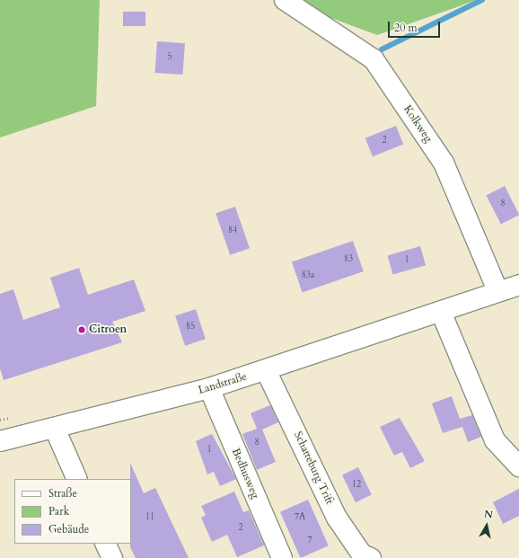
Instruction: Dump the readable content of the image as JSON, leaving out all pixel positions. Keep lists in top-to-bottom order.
{
  "streets": {
    "street": [
      "Kolkweg",
      "Landstraße",
      "Schatteburg Trift",
      "Bedhusweg"
    ]
  },
  "crossings": [
    ["Kolkweg", "Landstraße"],
    ["Landstraße", "Schatteburg Trift"],
    ["Landstraße", "Bedhusweg"]
  ],
  "places": ["Citroen"],
  "house_numbers": [
    "5",
    "2",
    "8",
    "84",
    "83",
    "1",
    "83a",
    "85",
    "8",
    "1",
    "12",
    "11",
    "7A",
    "2",
    "7"
  ],
  "legend": ["Straße", "Park", "Gebäude"],
  "scale_bar": "20 m",
  "north": "top"
}
